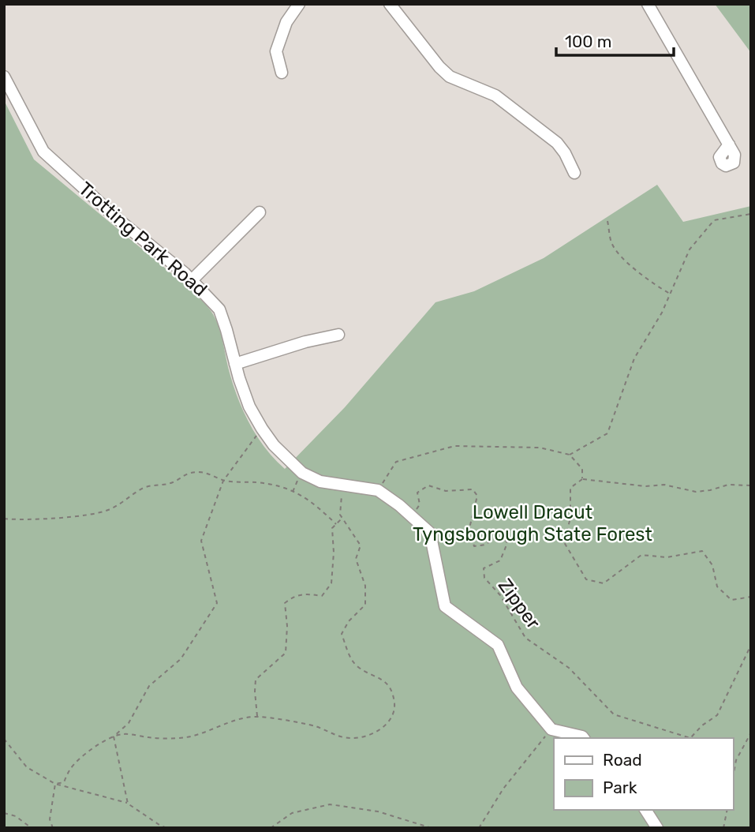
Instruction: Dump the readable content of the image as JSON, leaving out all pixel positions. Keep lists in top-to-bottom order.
{
  "streets": {
    "street": ["Trotting Park Road"],
    "path": ["Zipper"]
  },
  "crossings": [
    ["Trotting Park Road", "Zipper"]
  ],
  "parks": ["Lowell Dracut Tyngsborough State Forest"],
  "legend": ["Road", "Park"],
  "scale_bar": "100 m"
}
